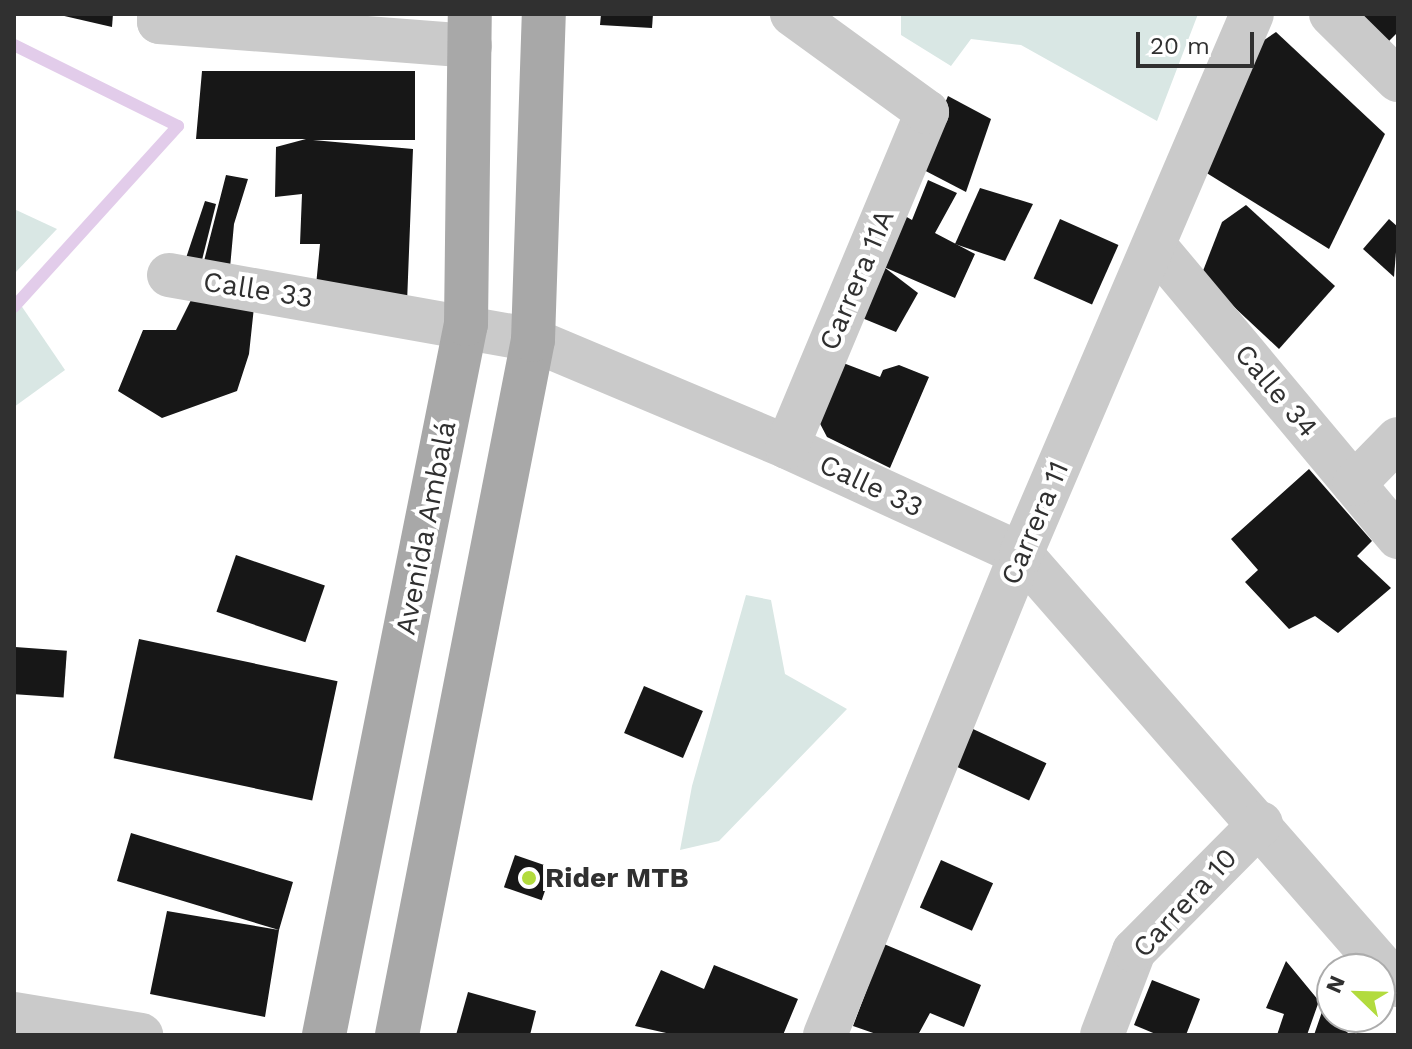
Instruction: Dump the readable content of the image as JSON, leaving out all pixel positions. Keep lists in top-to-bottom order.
{
  "streets": {
    "main road": ["Avenida Ambalá"],
    "street": [
      "Carrera 11A",
      "Calle 33",
      "Calle 34",
      "Carrera 11",
      "Carrera 10"
    ]
  },
  "crossings": [
    ["Carrera 11A", "Calle 33"],
    ["Calle 33", "Carrera 11"],
    ["Calle 33", "Avenida Ambalá"],
    ["Calle 33", "Carrera 10"],
    ["Calle 34", "Carrera 11"]
  ],
  "places": ["Rider MTB"],
  "scale_bar": "20 m",
  "north": "top left"
}
